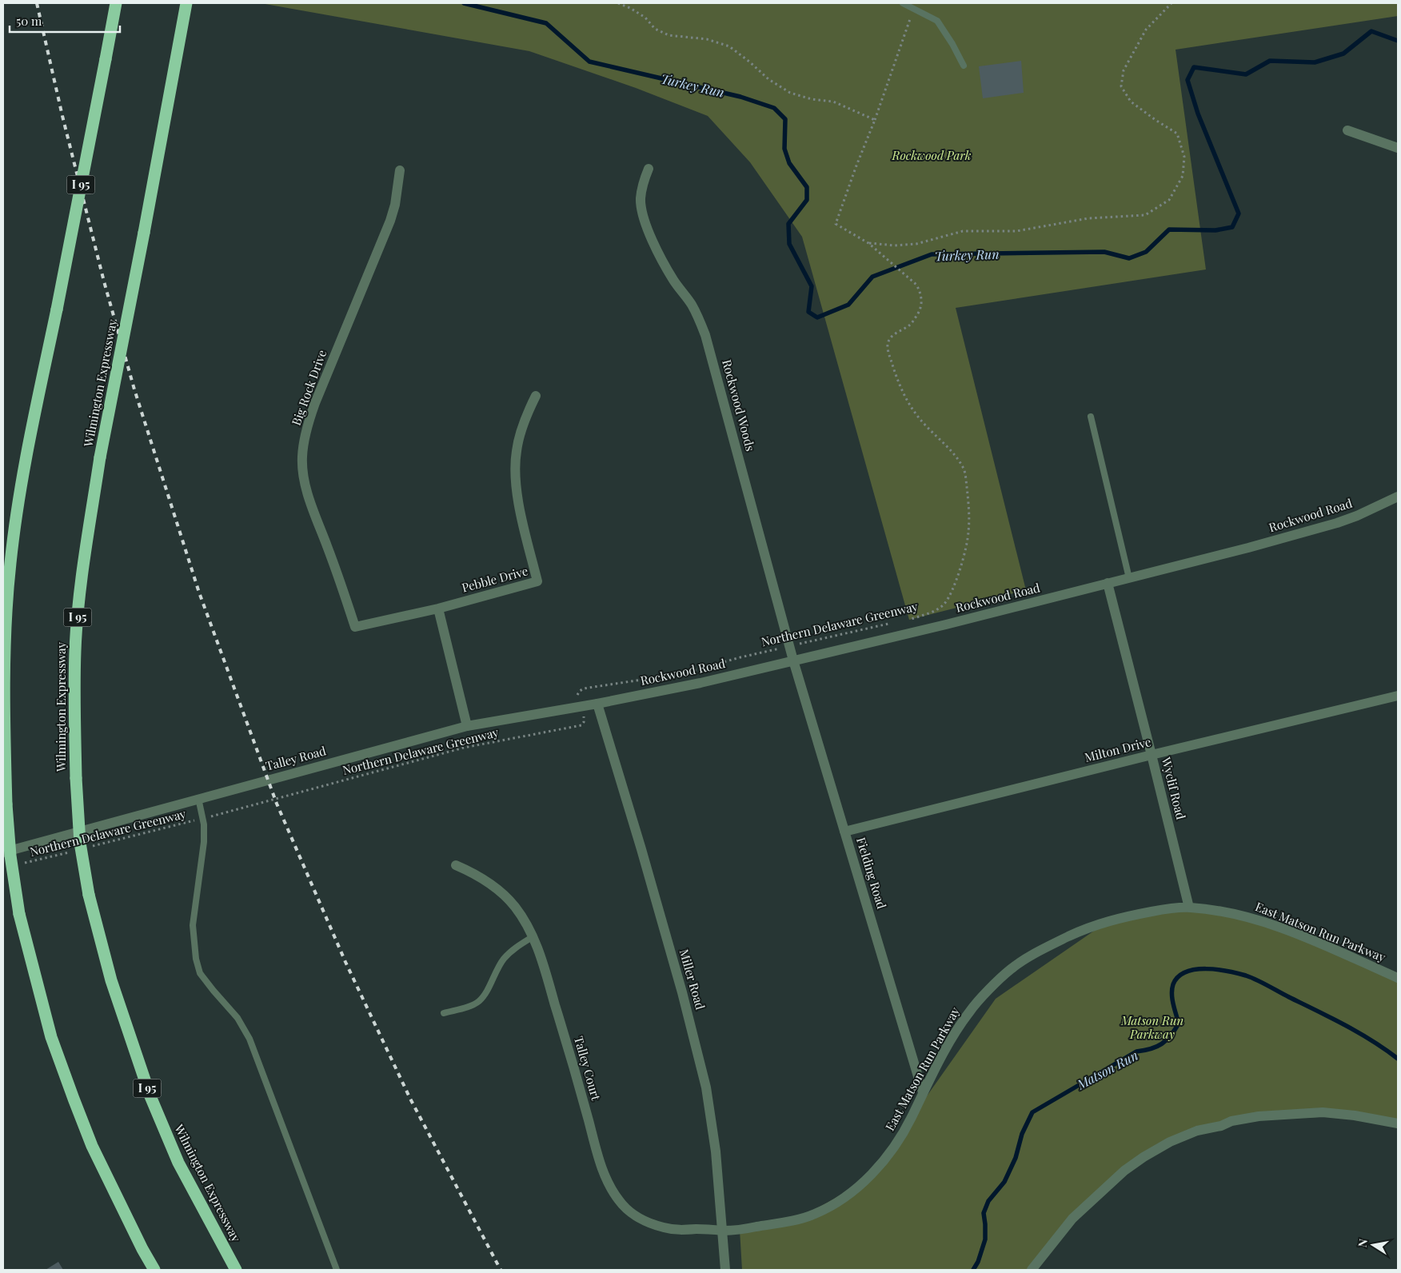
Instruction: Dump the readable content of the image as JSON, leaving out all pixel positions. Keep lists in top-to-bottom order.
{
  "streets": {
    "highway": ["I 95", "Wilmington Expressway"],
    "street": [
      "Big Rock Drive",
      "Rockwood Woods",
      "Rockwood Road",
      "Pebble Drive",
      "Milton Drive",
      "Talley Road",
      "Wyclif Road",
      "Fielding Road",
      "East Matson Run Parkway",
      "Miller Road",
      "Talley Court"
    ],
    "path": ["Northern Delaware Greenway"]
  },
  "crossings": [
    ["Big Rock Drive", "Pebble Drive"],
    ["Rockwood Woods", "Rockwood Road"],
    ["Rockwood Woods", "Northern Delaware Greenway"],
    ["Rockwood Woods", "Fielding Road"],
    ["Rockwood Road", "Talley Road"],
    ["Rockwood Road", "Wyclif Road"],
    ["Rockwood Road", "Fielding Road"],
    ["Rockwood Road", "Miller Road"],
    ["Northern Delaware Greenway", "Talley Road"],
    ["Milton Drive", "Wyclif Road"],
    ["Milton Drive", "Fielding Road"],
    ["Talley Road", "Miller Road"],
    ["Wyclif Road", "East Matson Run Parkway"],
    ["Fielding Road", "East Matson Run Parkway"],
    ["East Matson Run Parkway", "Miller Road"],
    ["East Matson Run Parkway", "Talley Court"],
    ["Miller Road", "Talley Court"]
  ],
  "water": ["Turkey Run", "Matson Run"],
  "parks": ["Rockwood Park", "Matson Run Parkway"],
  "scale_bar": "50 m",
  "north": "left"
}
